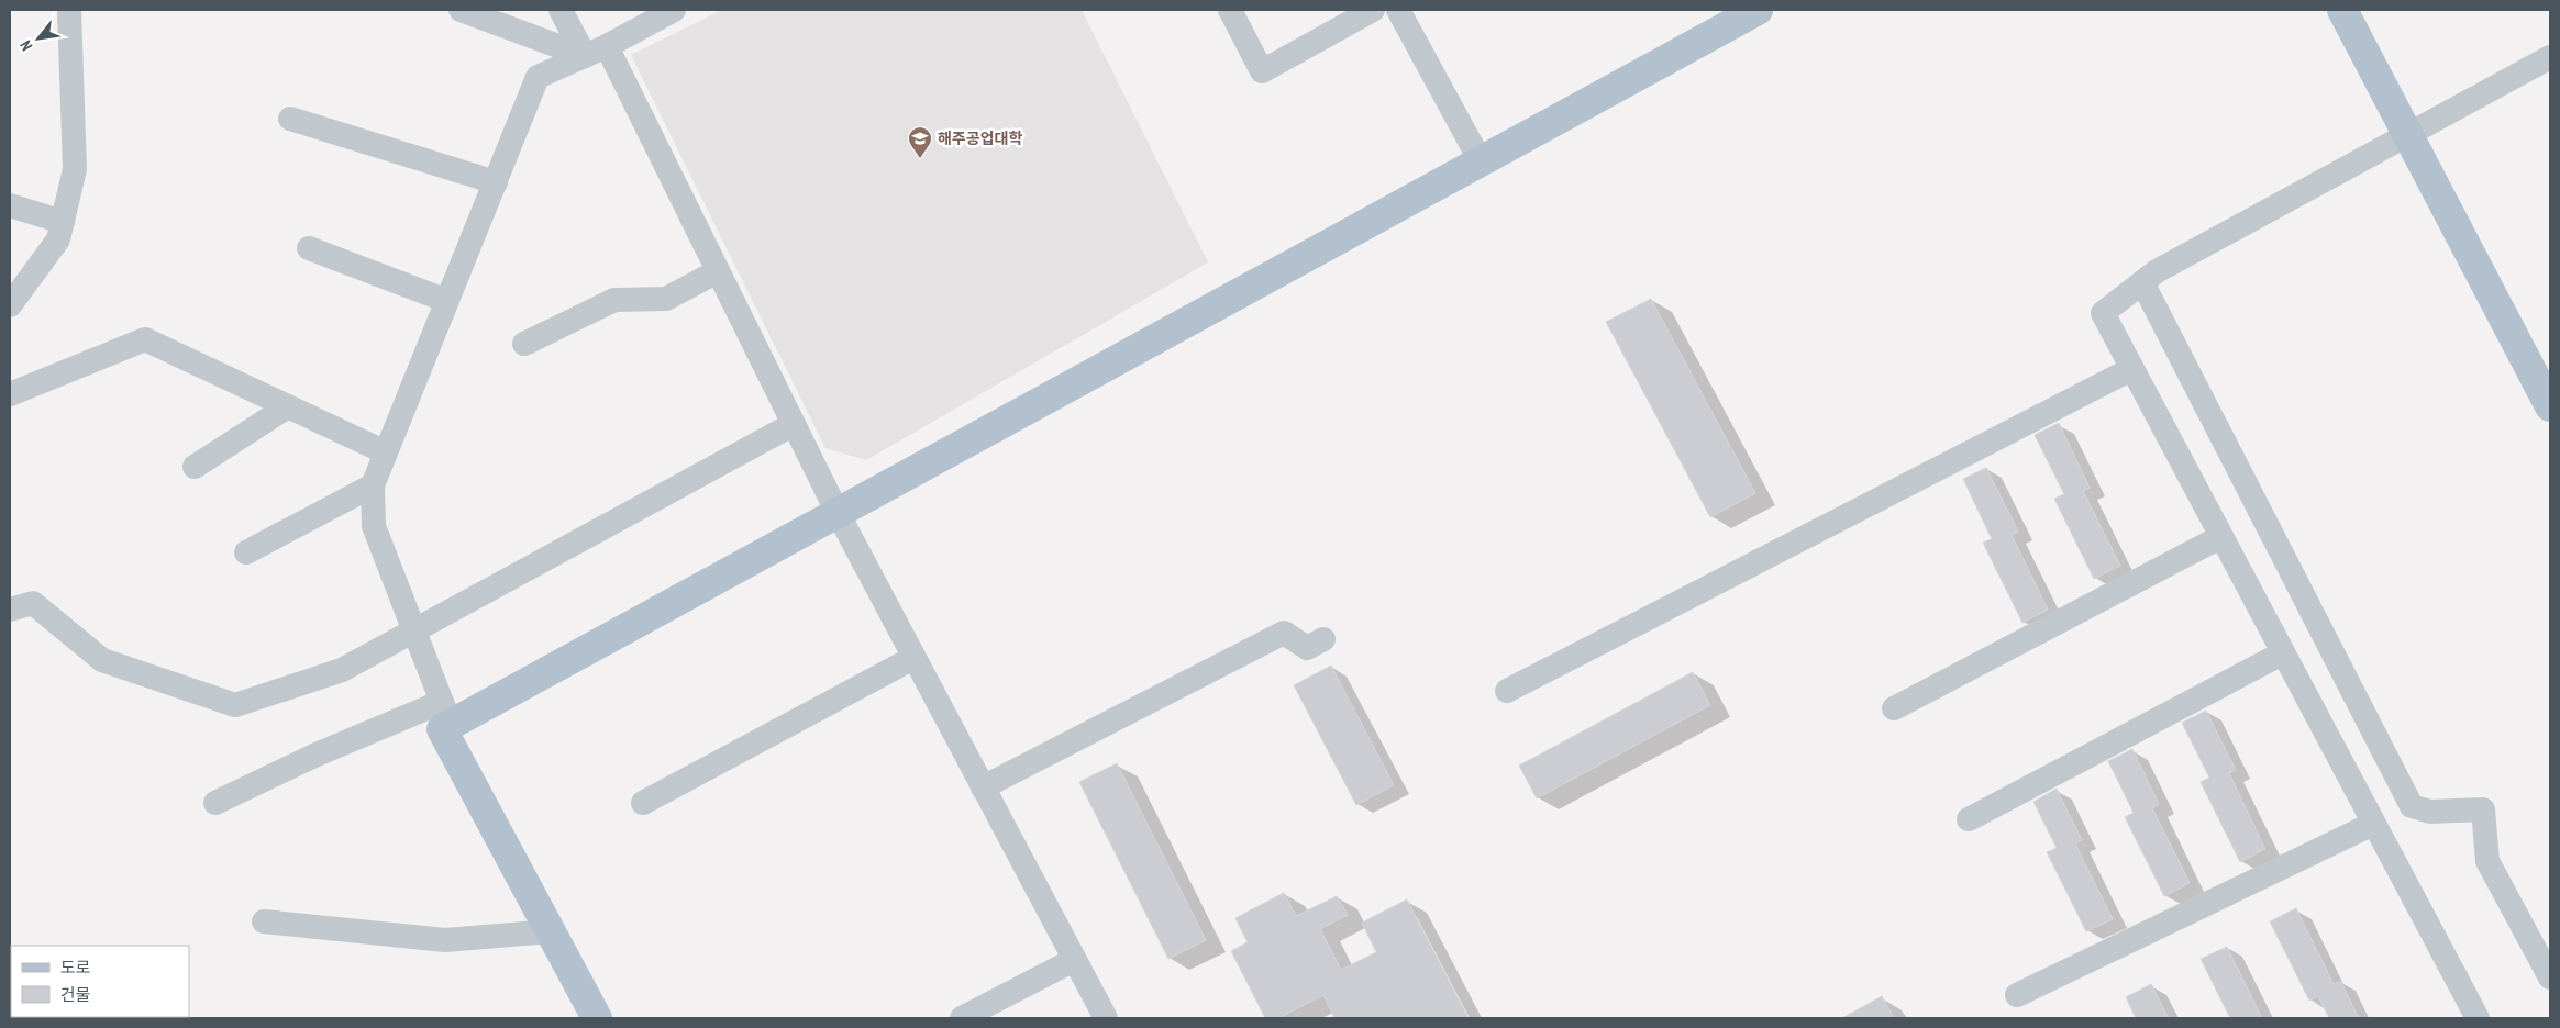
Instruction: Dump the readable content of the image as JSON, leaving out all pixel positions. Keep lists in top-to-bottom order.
{
  "places": {
    "school or university": ["해주공업대학"]
  },
  "legend": ["도로", "건물"],
  "north": "bottom left"
}
